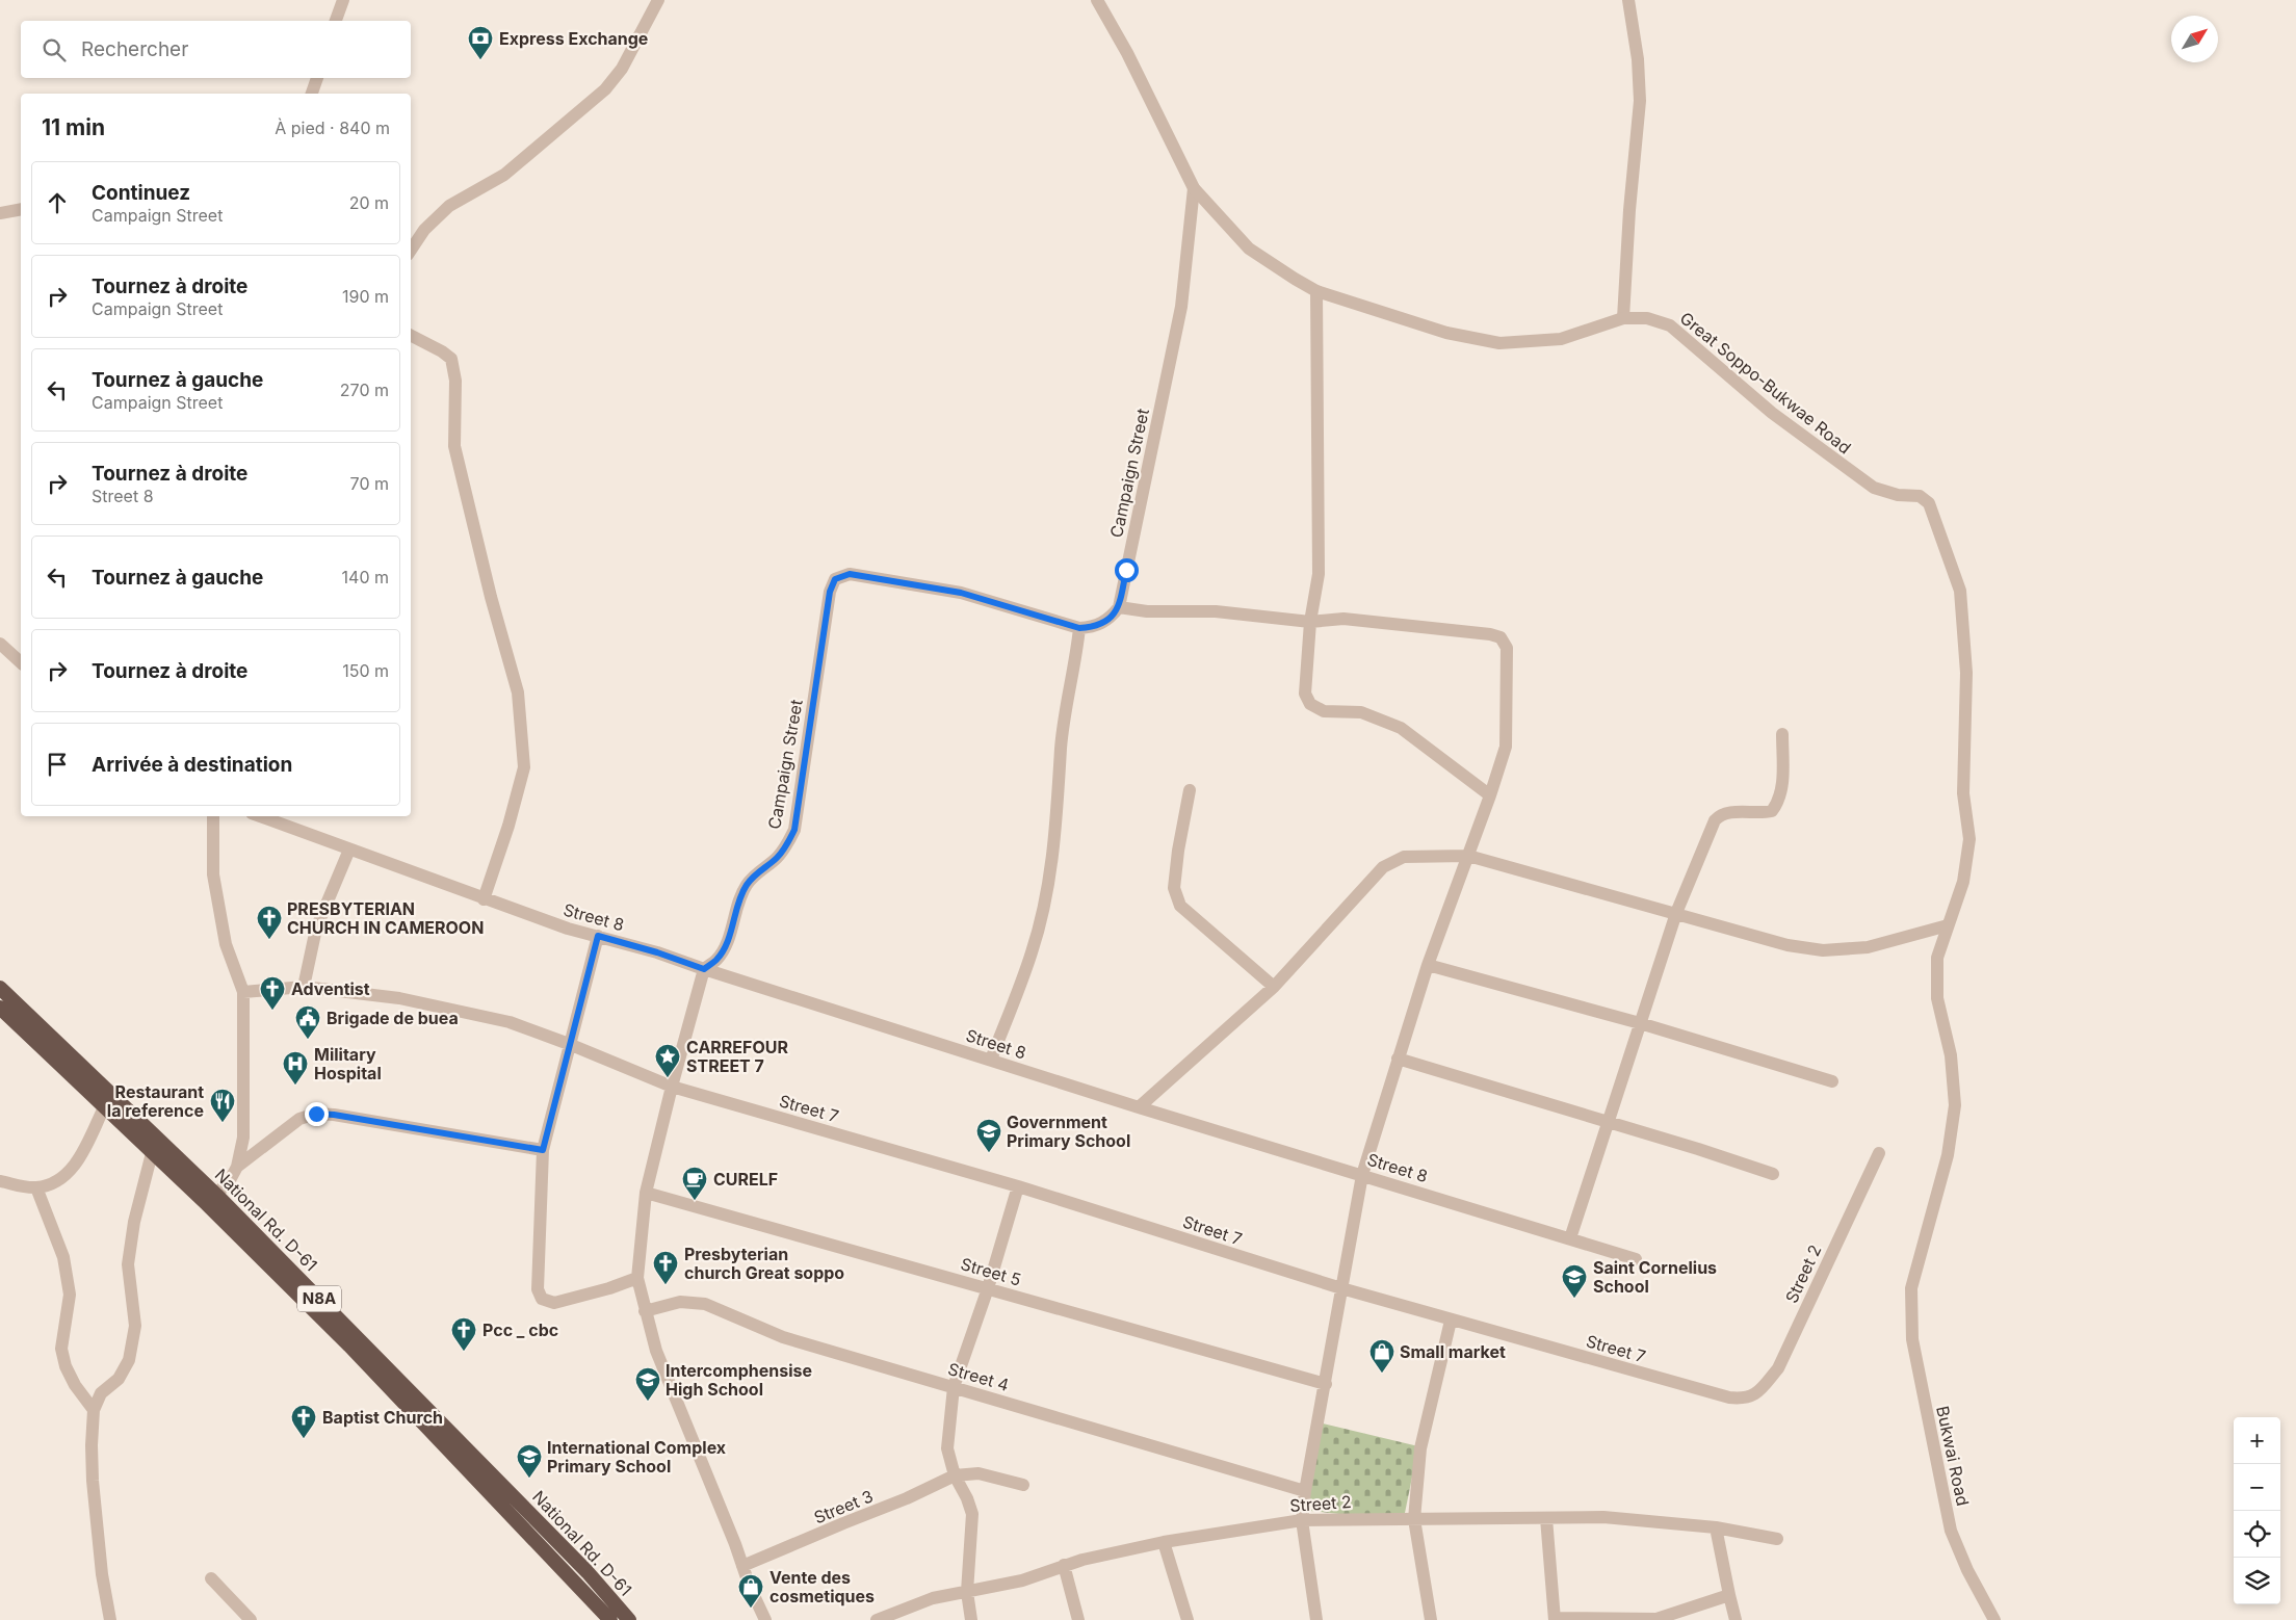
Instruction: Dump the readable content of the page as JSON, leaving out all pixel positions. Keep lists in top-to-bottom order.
{
  "streets": {
    "highway": ["National Rd. D-61", "N8A"],
    "street": [
      "Great Soppo-Bukwae Road",
      "Campaign Street",
      "Street 8",
      "Street 7",
      "Street 5",
      "Street 2",
      "Street 4",
      "Bukwai Road",
      "Street 3"
    ]
  },
  "crossings": [
    ["Great Soppo-Bukwae Road", "Campaign Street"],
    ["Great Soppo-Bukwae Road", "Bukwai Road"],
    ["Campaign Street", "Street 8"],
    ["Campaign Street", "Street 7"],
    ["Campaign Street", "Street 5"],
    ["Campaign Street", "Street 4"],
    ["Campaign Street", "Street 3"],
    ["Street 7", "Street 2"]
  ],
  "places": {
    "bank": ["Express Exchange"],
    "church": [
      "PRESBYTERIAN CHURCH IN CAMEROON",
      "Adventist",
      "Presbyterian church Great soppo",
      "Pcc _ cbc",
      "Baptist Church"
    ],
    "public building": ["Brigade de buea"],
    "place": ["CARREFOUR STREET 7"],
    "hospital": ["Military Hospital"],
    "restaurant": ["Restaurant la reference"],
    "school or university": [
      "Government Primary School",
      "Saint Cornelius School",
      "Intercomphensise High School",
      "International Complex Primary School"
    ],
    "cafe": ["CURELF"],
    "shop": ["Small market", "Vente des cosmetiques"]
  },
  "north": "top right",
  "page": {
    "search": "Rechercher",
    "heading": ["11 min", "À pied · 840 m"],
    "list": [
      ["Continuez", "Campaign Street", "20 m"],
      ["Tournez à droite", "Campaign Street", "190 m"],
      ["Tournez à gauche", "Campaign Street", "270 m"],
      ["Tournez à droite", "Street 8", "70 m"],
      ["Tournez à gauche", "140 m"],
      ["Tournez à droite", "150 m"],
      "Arrivée à destination"
    ],
    "map_buttons": ["+", "−"]
  }
}
